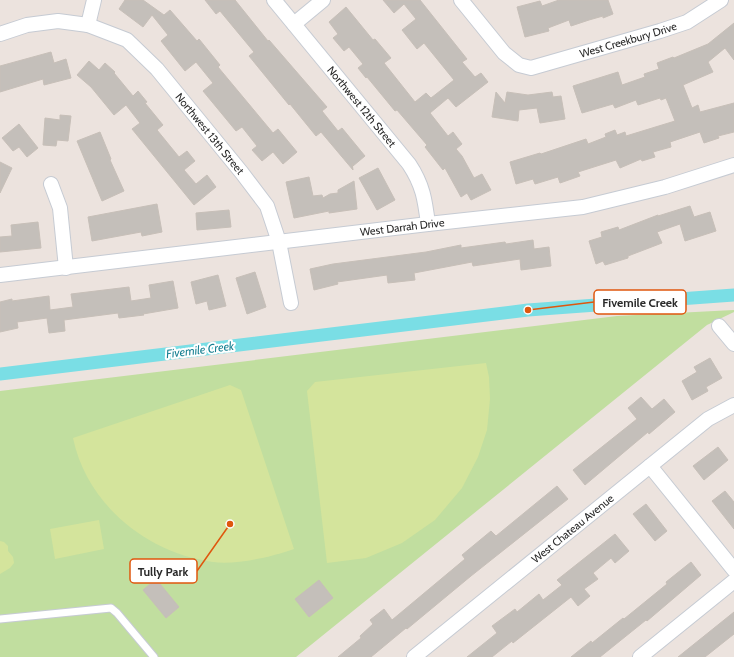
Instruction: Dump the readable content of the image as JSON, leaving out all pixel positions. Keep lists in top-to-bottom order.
{
  "streets": {
    "street": [
      "West Creekbury Drive",
      "Northwest 12th Street",
      "Northwest 13th Street",
      "West Darrah Drive",
      "West Chateau Avenue"
    ]
  },
  "crossings": [
    ["Northwest 12th Street", "West Darrah Drive"],
    ["Northwest 13th Street", "West Darrah Drive"]
  ],
  "water": ["Fivemile Creek"],
  "places": ["Fivemile Creek", "Tully Park"]
}
